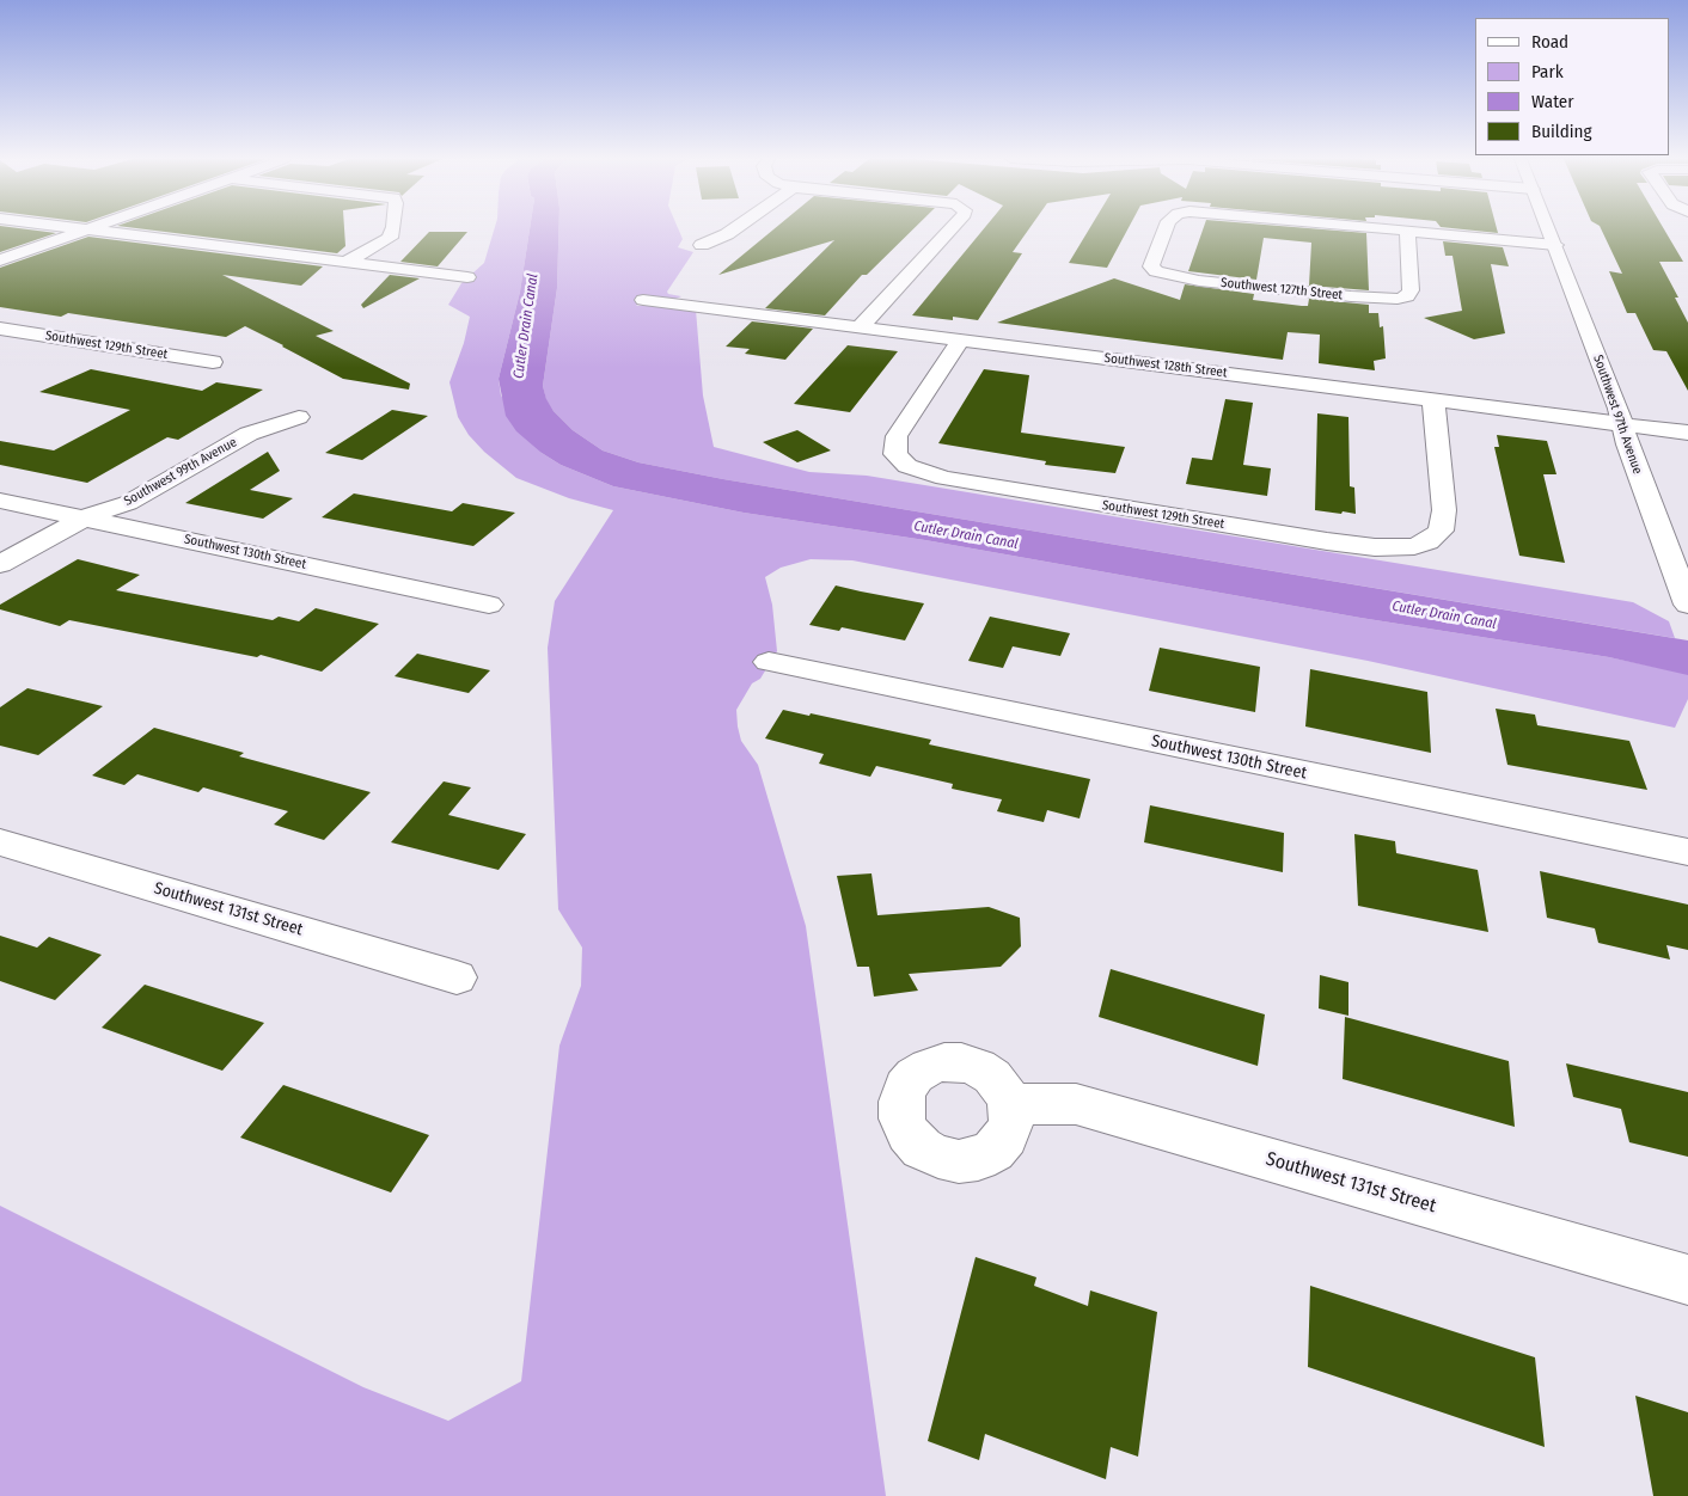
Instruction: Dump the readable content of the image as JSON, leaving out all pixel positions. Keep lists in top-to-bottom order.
{
  "streets": {
    "street": [
      "Southwest 127th Street",
      "Southwest 129th Street",
      "Southwest 128th Street",
      "Southwest 97th Avenue",
      "Southwest 99th Avenue",
      "Southwest 130th Street",
      "Southwest 131st Street"
    ]
  },
  "crossings": [
    ["Southwest 129th Street", "Southwest 128th Street"],
    ["Southwest 128th Street", "Southwest 97th Avenue"],
    ["Southwest 99th Avenue", "Southwest 130th Street"]
  ],
  "water": ["Cutler Drain Canal"],
  "legend": [
    "Road",
    "Park",
    "Water",
    "Building"
  ]
}
